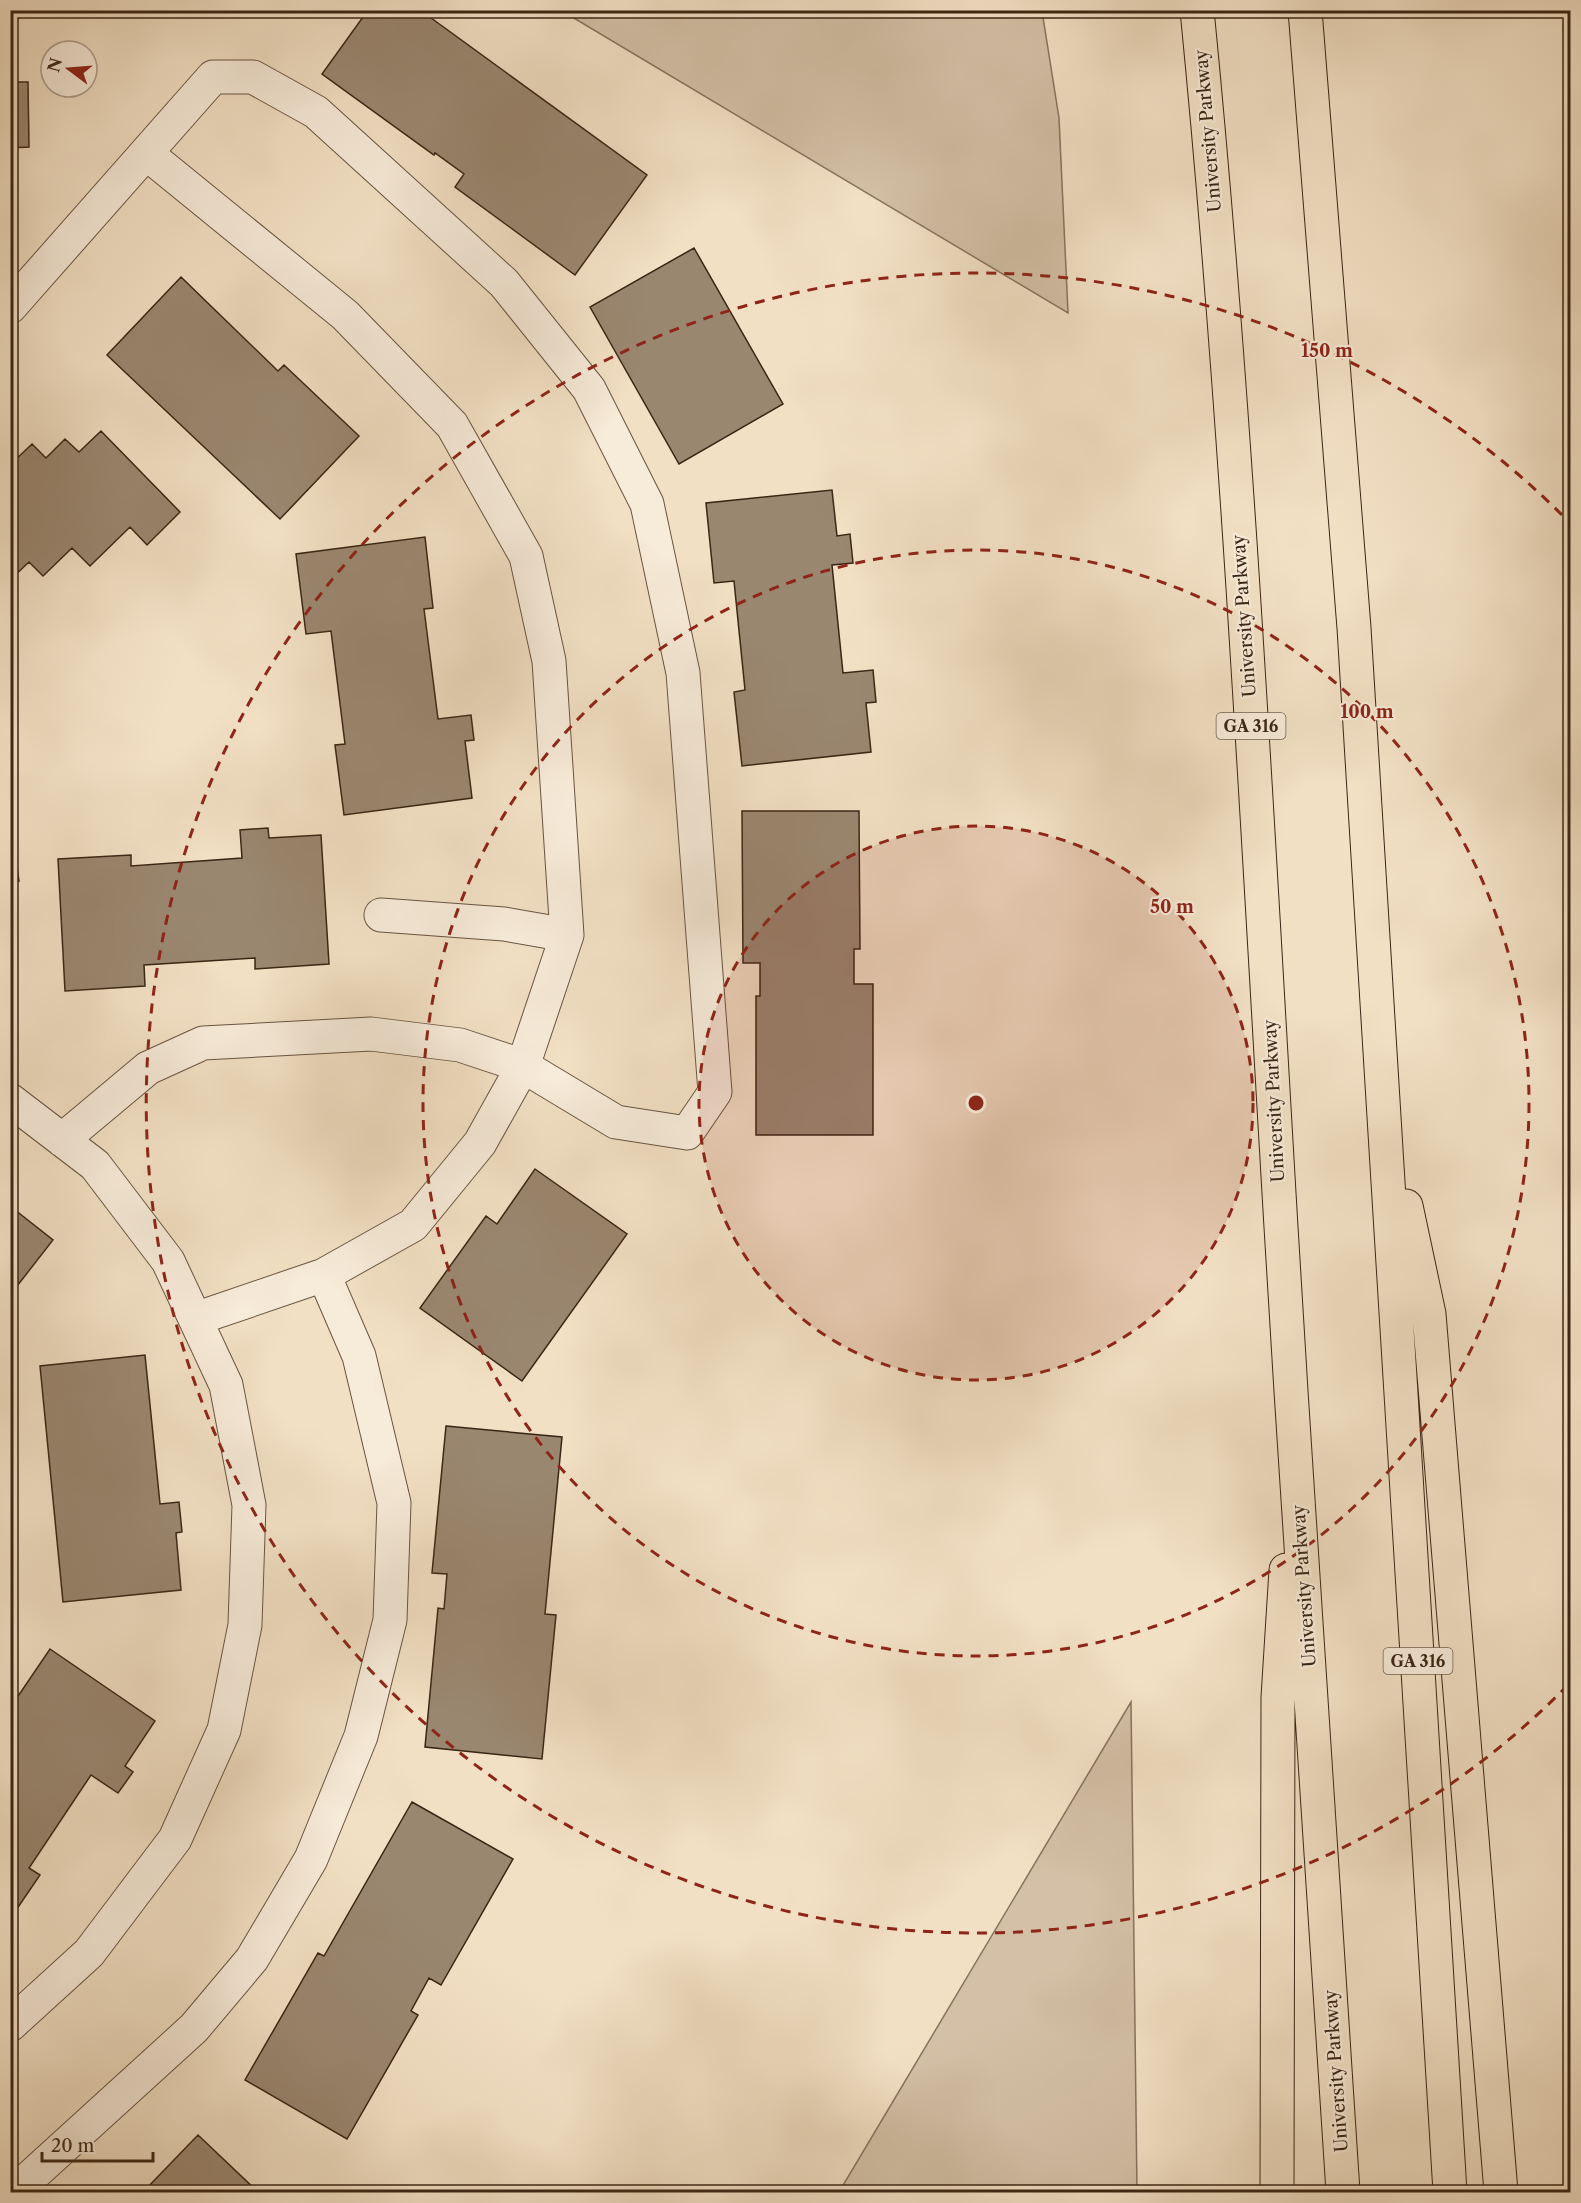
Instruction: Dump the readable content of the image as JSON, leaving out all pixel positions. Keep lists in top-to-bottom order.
{
  "streets": {
    "highway": ["University Parkway", "GA 316"]
  },
  "scale_bar": "20 m",
  "north": "left",
  "rings": ["150 m", "100 m", "50 m"]
}
